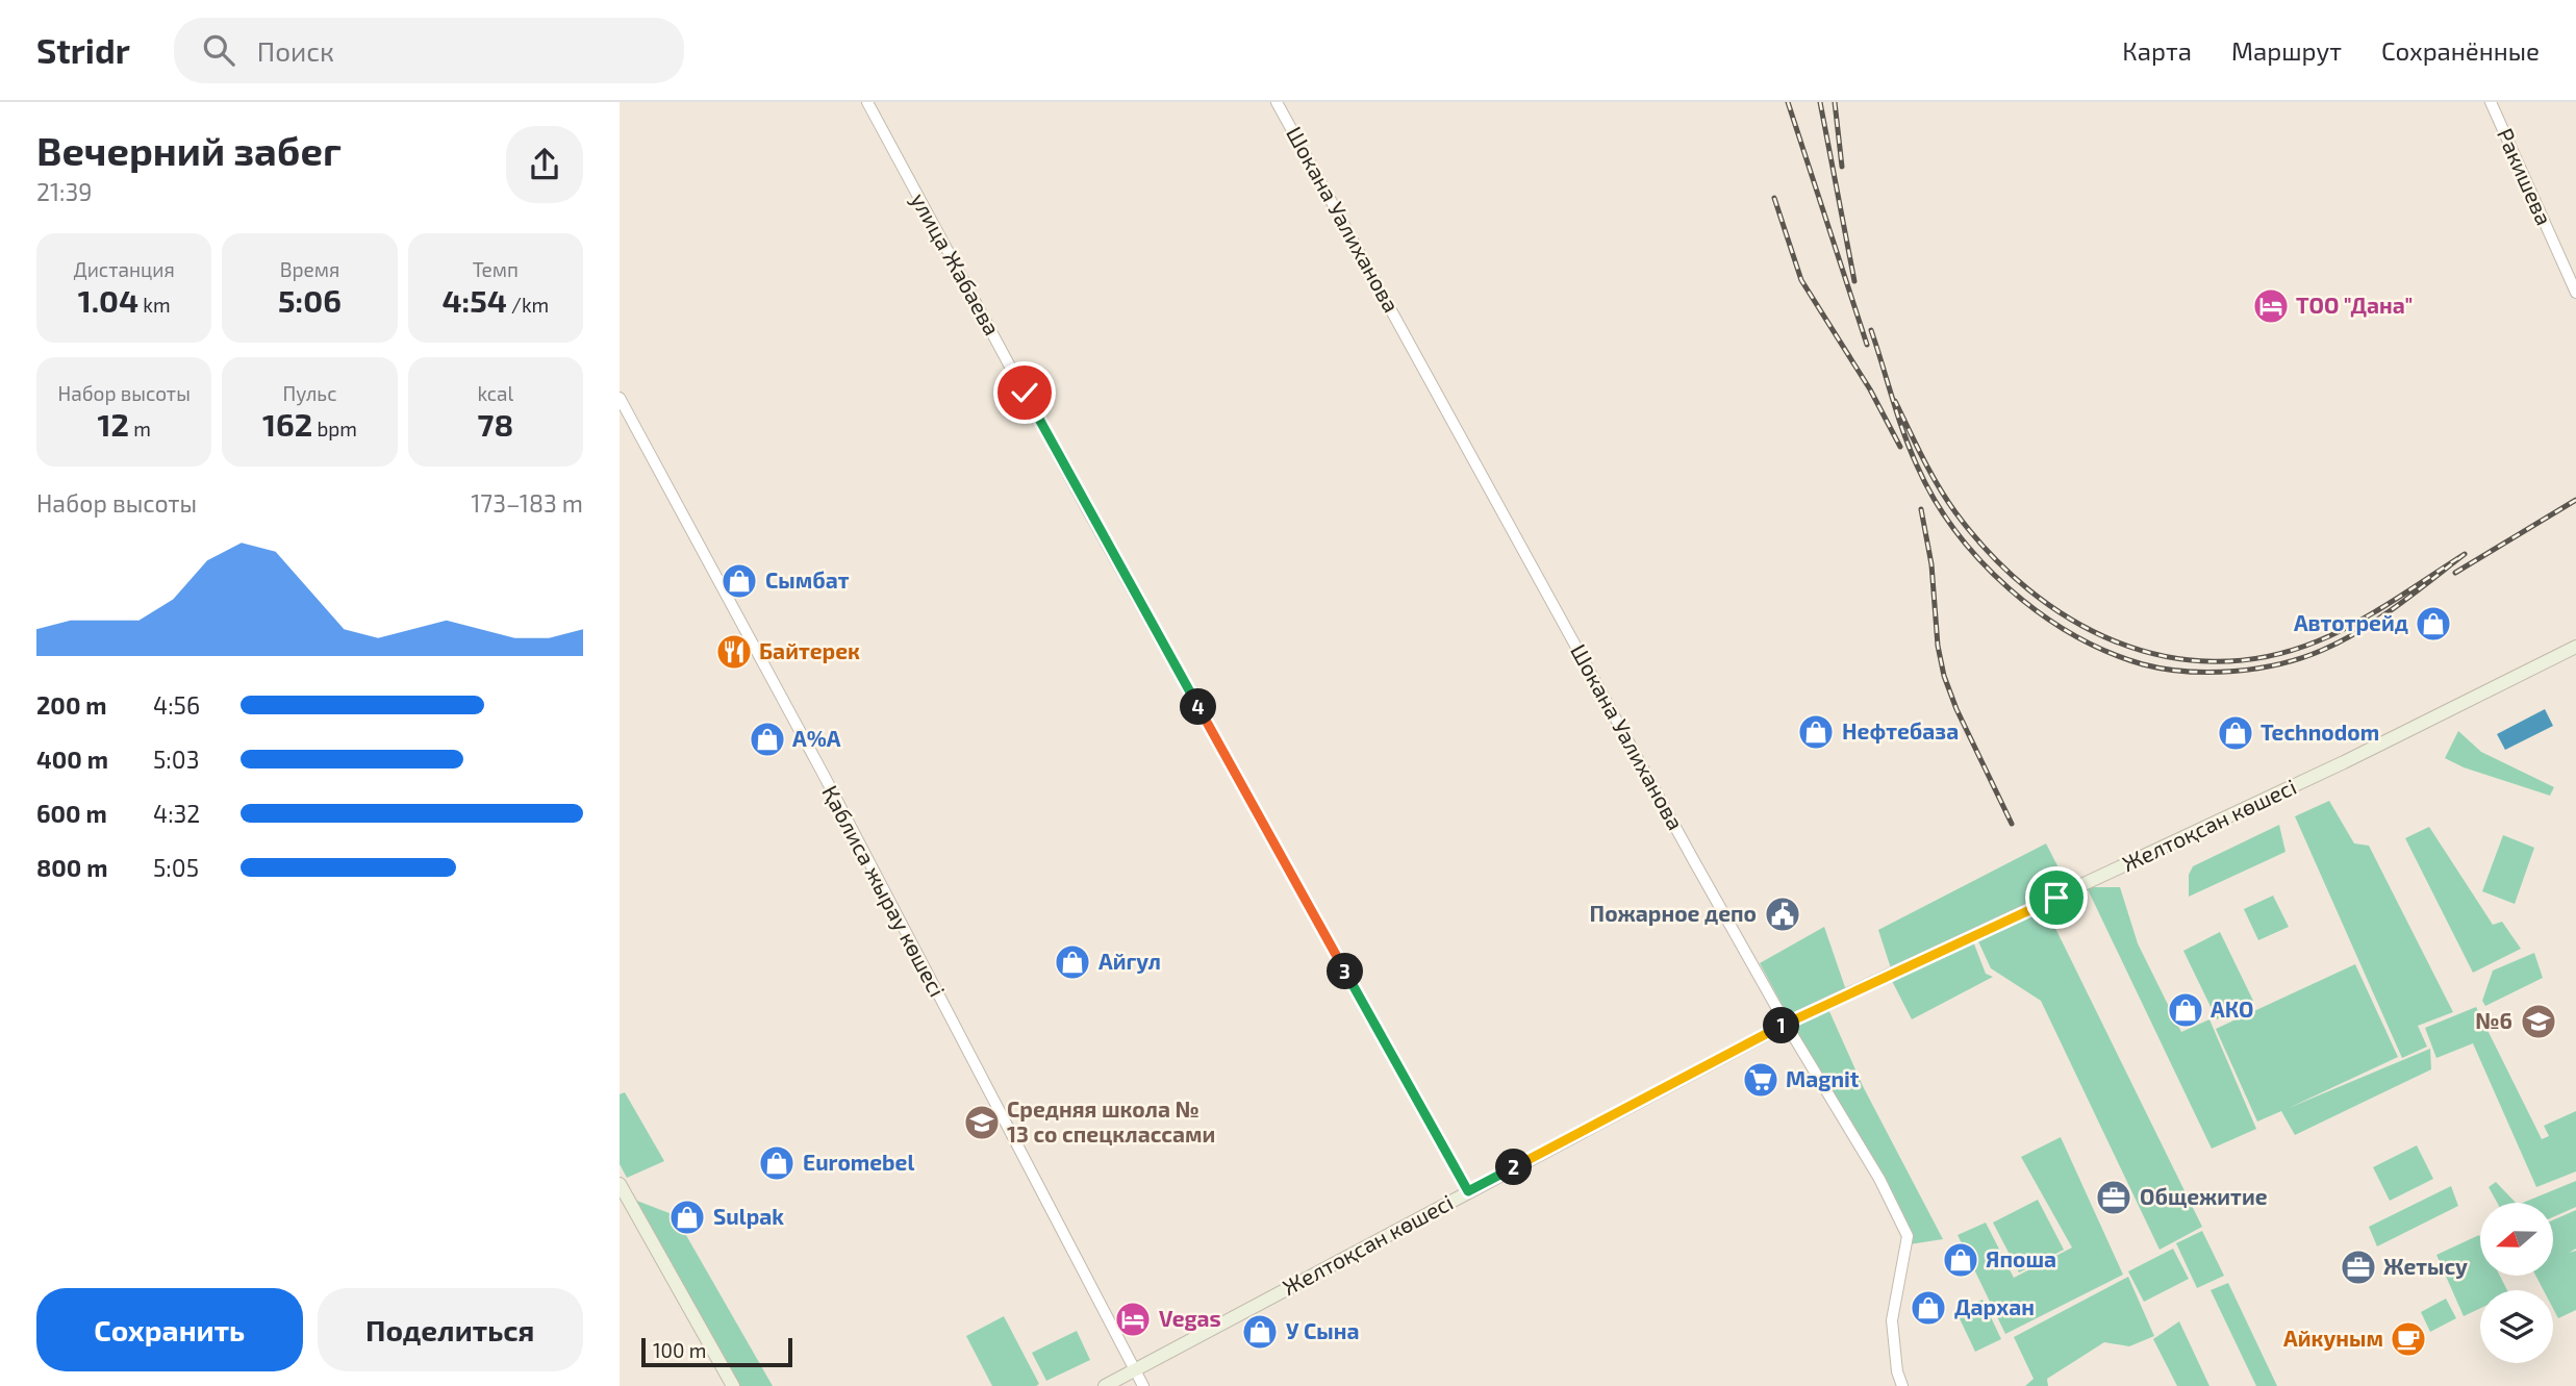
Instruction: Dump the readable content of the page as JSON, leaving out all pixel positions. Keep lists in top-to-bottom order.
{
  "streets": {
    "main road": ["Желтоқсан көшесі"],
    "street": [
      "Ракишева",
      "Шокана Уалиханова",
      "улица Жабаева",
      "Қаблиса жырау көшесі"
    ]
  },
  "crossings": [
    ["Шокана Уалиханова", "Желтоқсан көшесі"],
    ["улица Жабаева", "Желтоқсан көшесі"],
    ["Желтоқсан көшесі", "Қаблиса жырау көшесі"]
  ],
  "places": {
    "hotel": ["ТОО \"Дана\"", "Vegas"],
    "shop": [
      "Сымбат",
      "Автотрейд",
      "Нефтебаза",
      "Technodom",
      "A%A",
      "Айгул",
      "АКО",
      "Euromebel",
      "Sulpak",
      "Япоша",
      "Дархан",
      "У Сына"
    ],
    "restaurant": ["Байтерек"],
    "public building": ["Пожарное депо"],
    "school or university": ["№6", "Средняя школа № 13 со спецклассами"],
    "supermarket": ["Magnit"],
    "office": ["Общежитие", "Жетысу"],
    "cafe": ["Айкуным"]
  },
  "scale_bar": "100 m",
  "north": "left",
  "page": {
    "header": "Stridr",
    "search": "Поиск",
    "nav": ["Карта", "Маршрут", "Сохранённые"],
    "heading": ["Вечерний забег", "21:39"],
    "stats": [
      ["Дистанция", "1.04 km"],
      ["Время", "5:06"],
      ["Темп", "4:54 /km"],
      ["Набор высоты", "12 m"],
      ["Пульс", "162 bpm"],
      ["kcal", "78"]
    ],
    "chart": ["Набор высоты", "173–183 m"],
    "list": [
      {
        "name": "200 m",
        "note": "4:56"
      },
      {
        "name": "400 m",
        "note": "5:03"
      },
      {
        "name": "600 m",
        "note": "4:32"
      },
      {
        "name": "800 m",
        "note": "5:05"
      }
    ],
    "pins": [
      "4",
      "3",
      "1",
      "2"
    ],
    "buttons": ["Сохранить", "Поделиться"],
    "scale": "100 m"
  }
}
